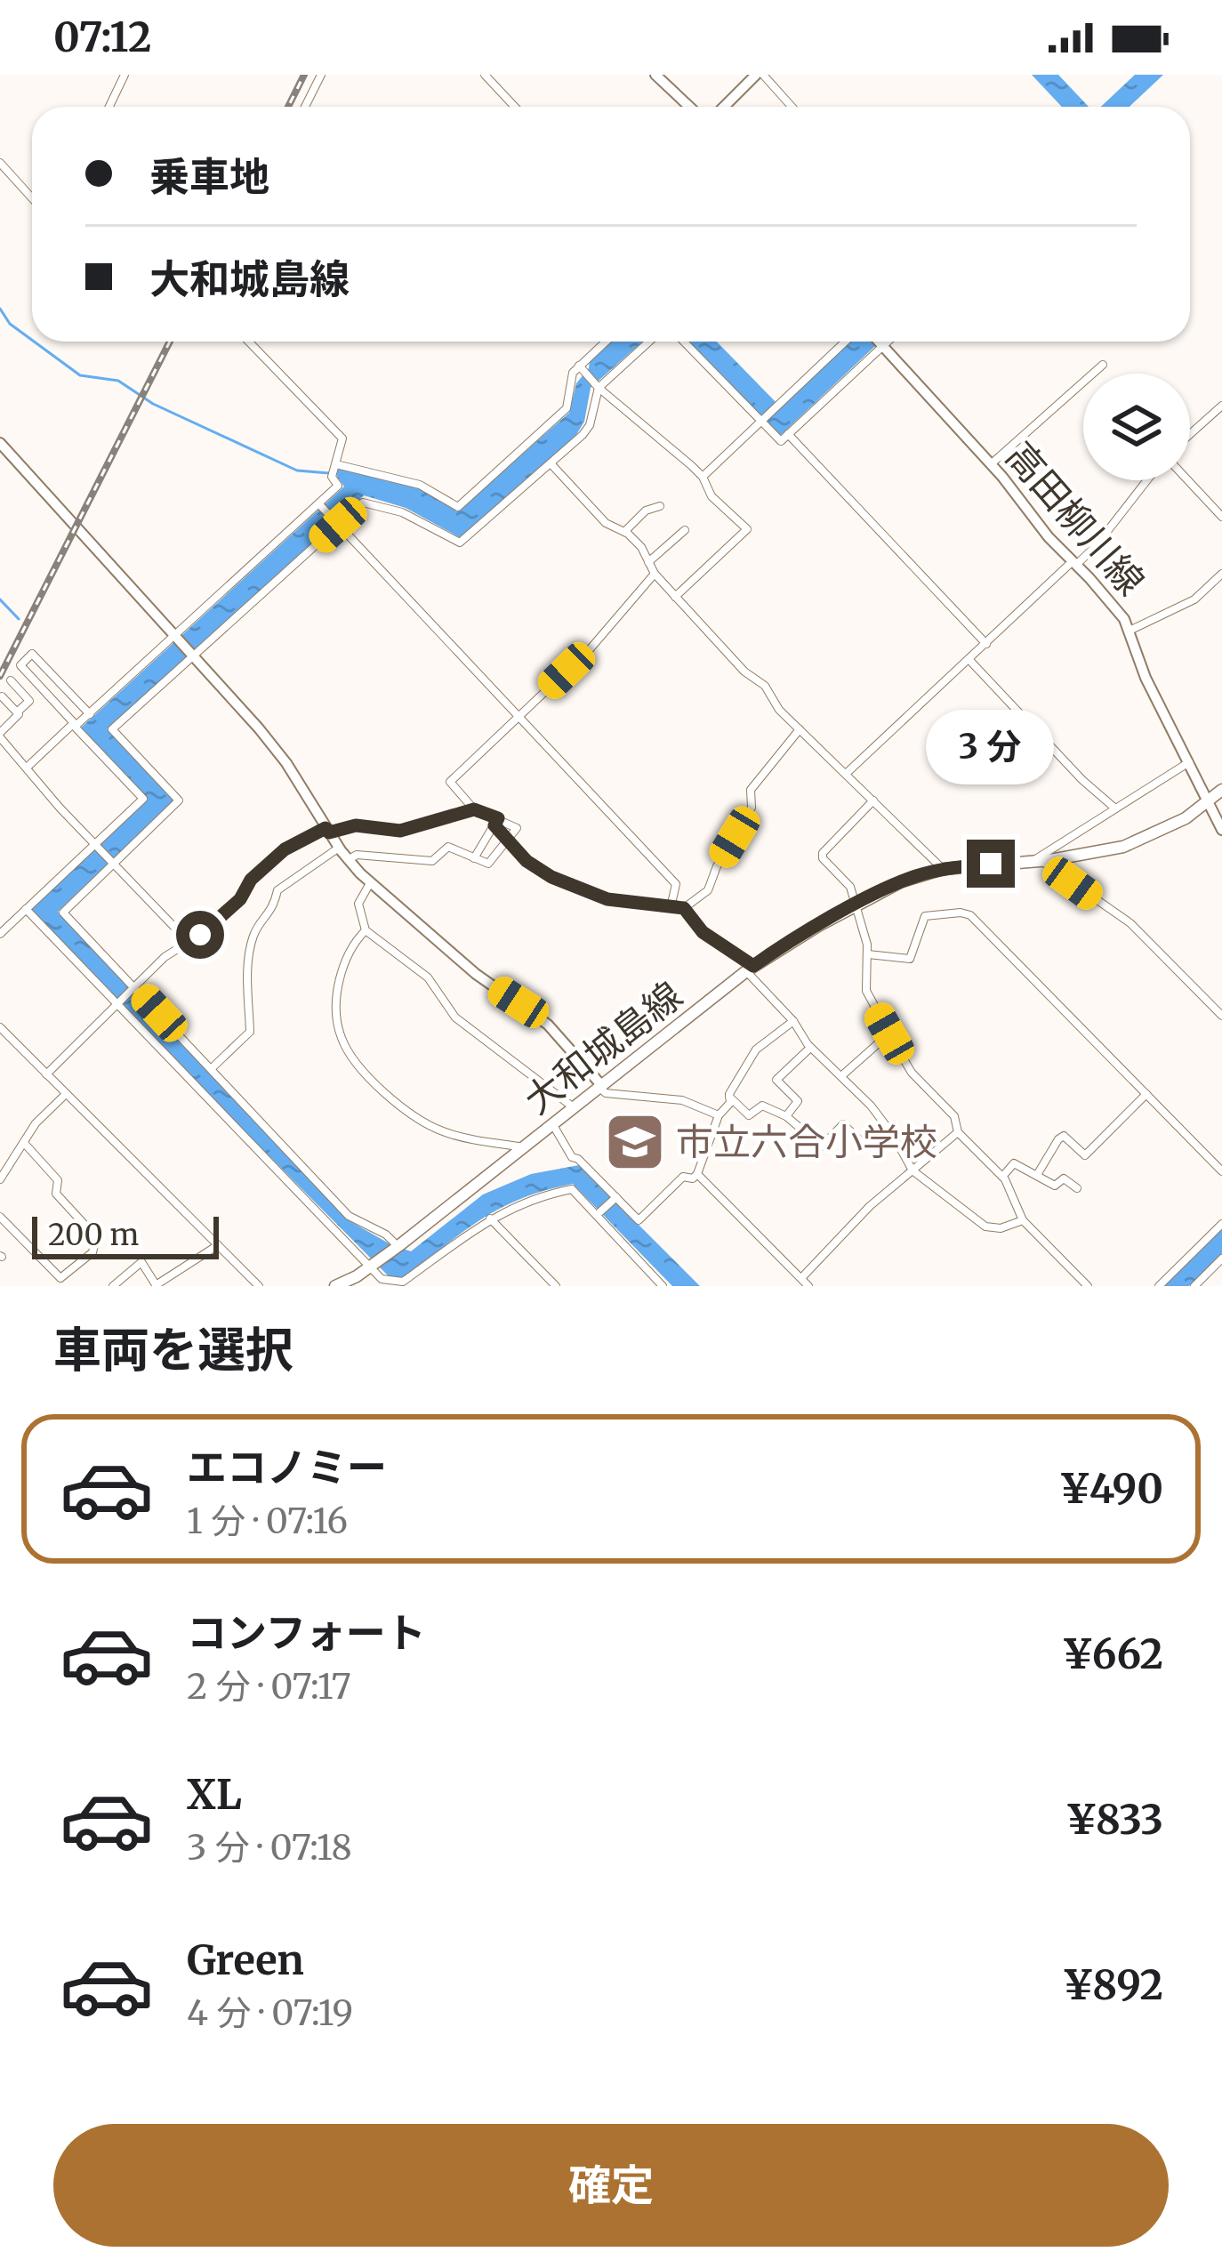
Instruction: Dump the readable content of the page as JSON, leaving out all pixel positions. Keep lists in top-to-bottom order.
{
  "streets": {
    "main road": ["大和城島線"],
    "street": ["高田柳川線"]
  },
  "crossings": [
    ["高田柳川線", "大和城島線"]
  ],
  "places": {
    "school or university": ["市立六合小学校"]
  },
  "scale_bar": "200 m",
  "page": {
    "status": "07:12",
    "banner": ["乗車地", "大和城島線"],
    "bubble": "3 分",
    "scale": "200 m",
    "heading": "車両を選択",
    "list": [
      {
        "name": "エコノミー",
        "note": "1 分 · 07:16",
        "value": "¥490"
      },
      {
        "name": "コンフォート",
        "note": "2 分 · 07:17",
        "value": "¥662"
      },
      {
        "name": "XL",
        "note": "3 分 · 07:18",
        "value": "¥833"
      },
      {
        "name": "Green",
        "note": "4 分 · 07:19",
        "value": "¥892"
      }
    ],
    "buttons": "確定"
  }
}
